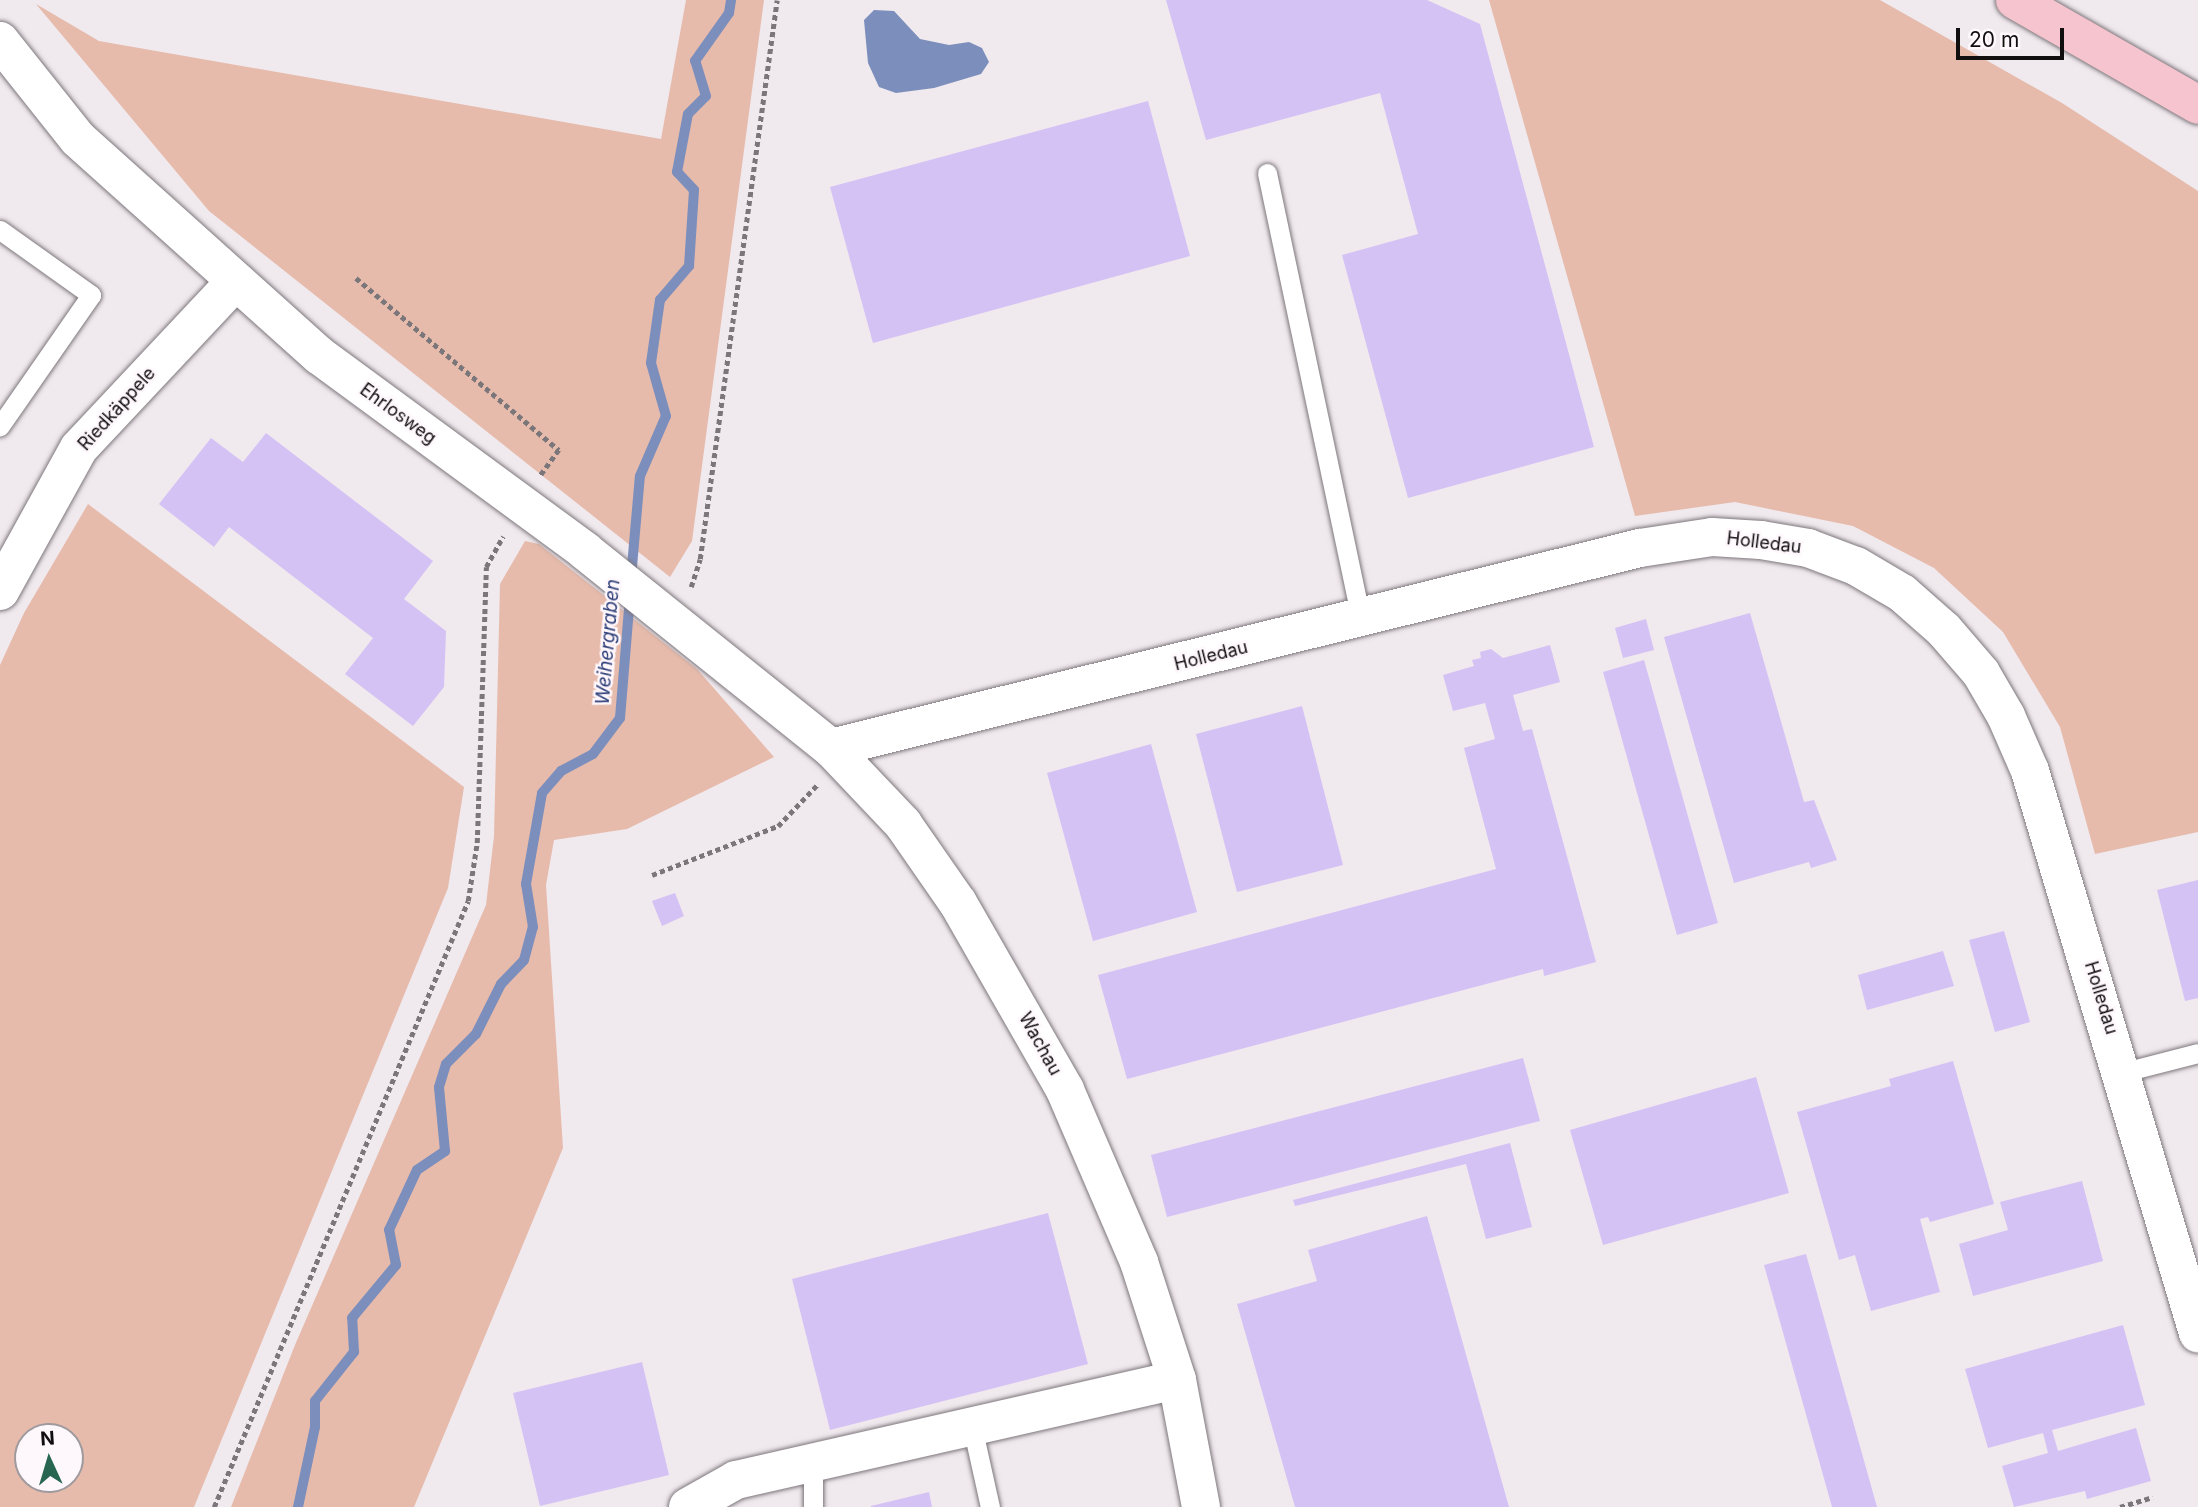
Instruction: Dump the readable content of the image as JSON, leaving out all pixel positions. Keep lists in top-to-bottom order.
{
  "streets": {
    "street": [
      "Riedkäppele",
      "Ehrlosweg",
      "Holledau",
      "Wachau"
    ]
  },
  "crossings": [
    ["Riedkäppele", "Ehrlosweg"],
    ["Ehrlosweg", "Holledau"],
    ["Ehrlosweg", "Wachau"],
    ["Holledau", "Wachau"]
  ],
  "water": ["Weihergraben"],
  "scale_bar": "20 m",
  "north": "top"
}
